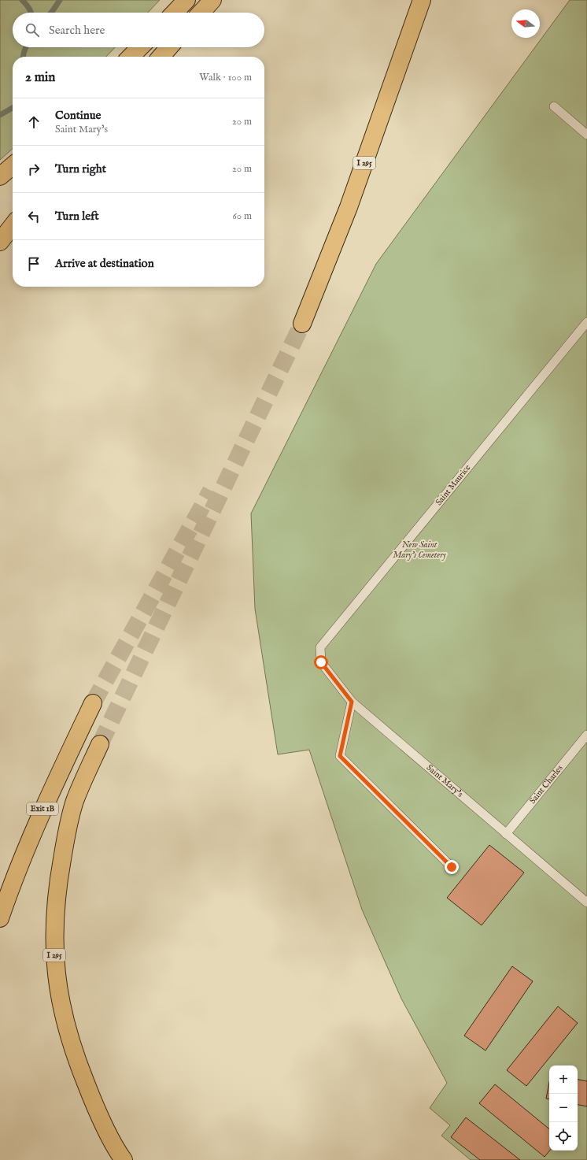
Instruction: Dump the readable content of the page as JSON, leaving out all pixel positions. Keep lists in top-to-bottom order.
{
  "streets": {
    "highway": ["I 295", "Exit 1B"],
    "lane": ["Saint Maurice", "Saint Mary's", "Saint Charles"]
  },
  "crossings": [
    ["Saint Maurice", "Saint Mary's"],
    ["Saint Mary's", "Saint Charles"]
  ],
  "parks": ["New Saint Mary's Cemetery"],
  "north": "left",
  "page": {
    "search": "Search here",
    "heading": ["2 min", "Walk · 100 m"],
    "list": [
      ["Continue", "Saint Mary's", "20 m"],
      ["Turn right", "20 m"],
      ["Turn left", "60 m"],
      "Arrive at destination"
    ],
    "map_buttons": ["+", "−"]
  }
}
